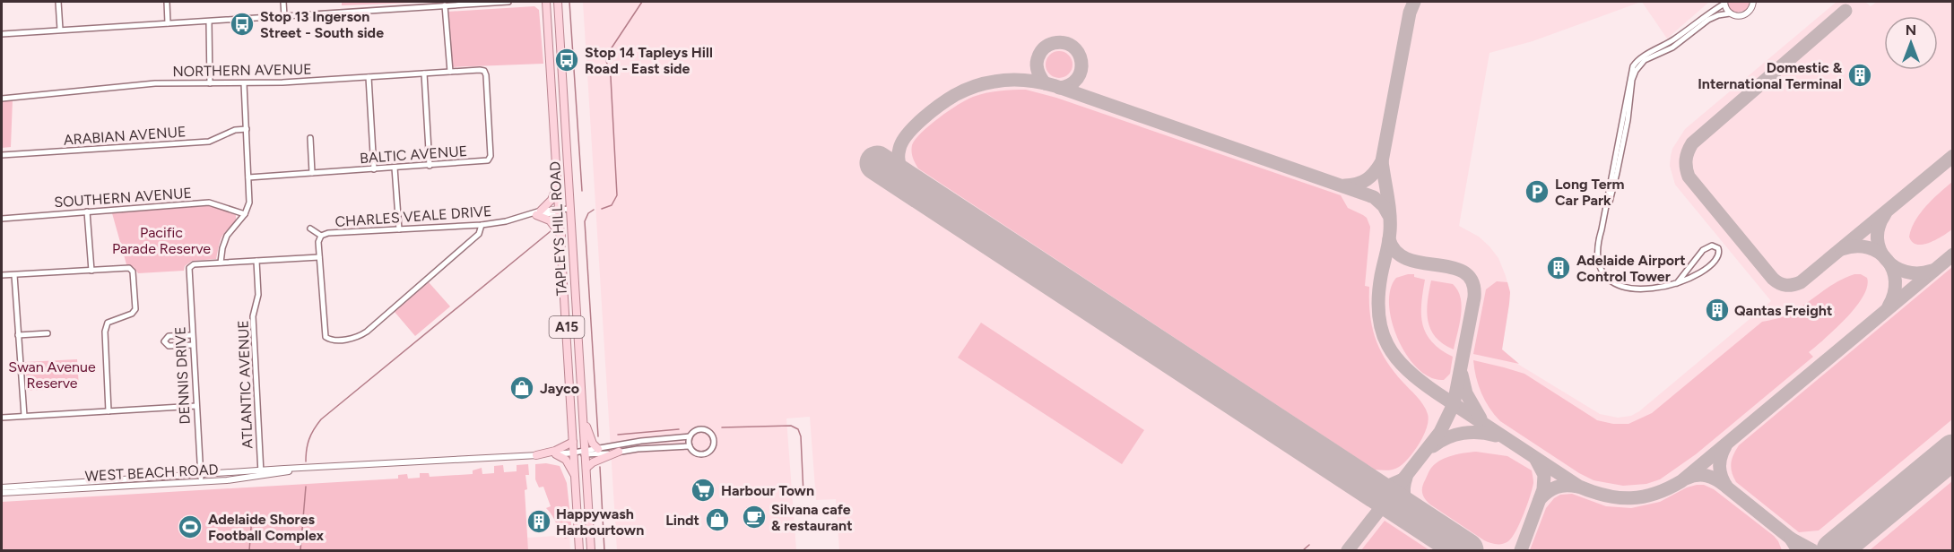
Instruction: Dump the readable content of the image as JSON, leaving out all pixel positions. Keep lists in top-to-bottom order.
{
  "streets": {
    "main road": ["TAPLEYS HILL ROAD", "A15"],
    "street": [
      "NORTHERN AVENUE",
      "ARABIAN AVENUE",
      "BALTIC AVENUE",
      "SOUTHERN AVENUE",
      "CHARLES VEALE DRIVE",
      "DENNIS DRIVE",
      "ATLANTIC AVENUE",
      "WEST BEACH ROAD"
    ]
  },
  "crossings": [
    ["NORTHERN AVENUE", "BALTIC AVENUE"],
    ["CHARLES VEALE DRIVE", "TAPLEYS HILL ROAD"],
    ["TAPLEYS HILL ROAD", "WEST BEACH ROAD"],
    ["DENNIS DRIVE", "WEST BEACH ROAD"],
    ["ATLANTIC AVENUE", "WEST BEACH ROAD"]
  ],
  "parks": ["Pacific Parade Reserve", "Swan Avenue Reserve"],
  "places": {
    "bus stop": ["Stop 13 Ingerson Street - South side", "Stop 14 Tapleys Hill Road - East side"],
    "building": [
      "Domestic & International Terminal",
      "Adelaide Airport Control Tower",
      "Qantas Freight",
      "Happywash Harbourtown"
    ],
    "parking": ["Long Term Car Park"],
    "shop": ["Jayco", "Lindt"],
    "supermarket": ["Harbour Town"],
    "cafe": ["Silvana cafe & restaurant"],
    "sports": ["Adelaide Shores Football Complex"]
  },
  "north": "top"
}
